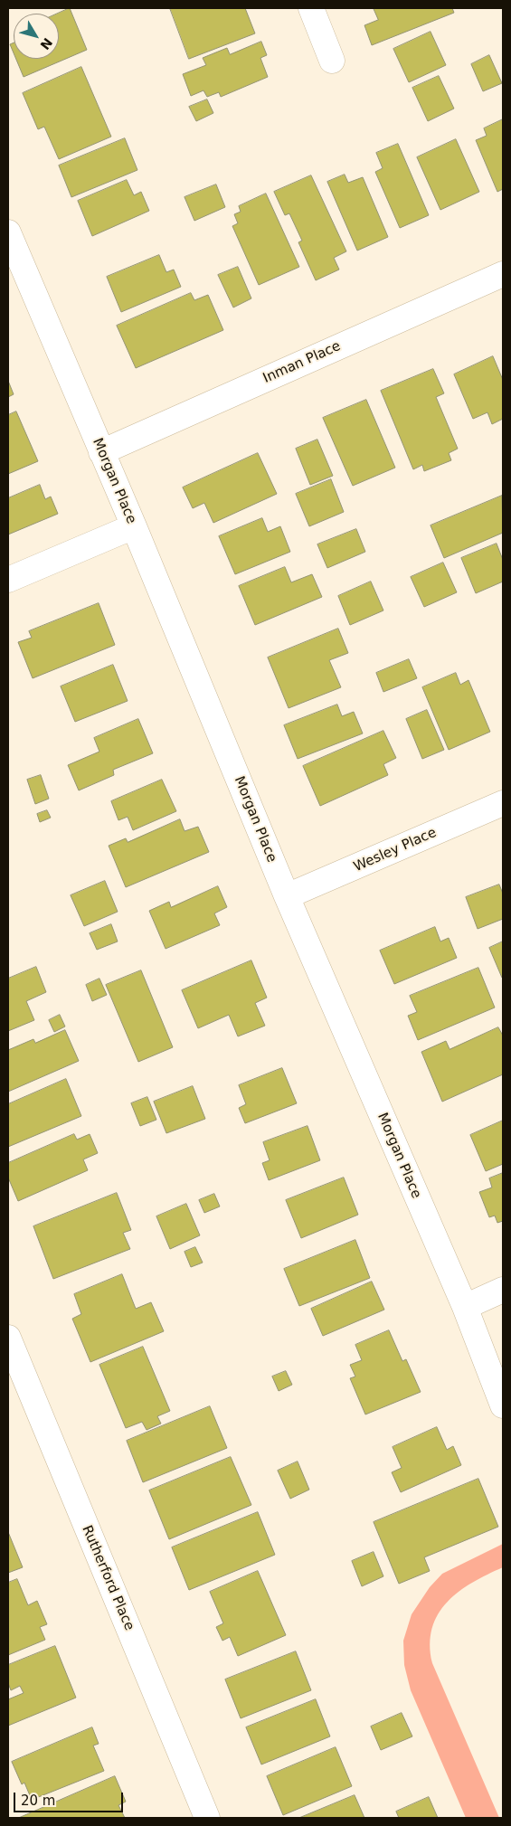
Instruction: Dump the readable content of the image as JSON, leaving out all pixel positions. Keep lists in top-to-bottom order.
{
  "streets": {
    "street": [
      "Inman Place",
      "Morgan Place",
      "Wesley Place",
      "Rutherford Place"
    ]
  },
  "crossings": [
    ["Inman Place", "Morgan Place"],
    ["Morgan Place", "Wesley Place"]
  ],
  "scale_bar": "20 m",
  "north": "bottom right"
}
